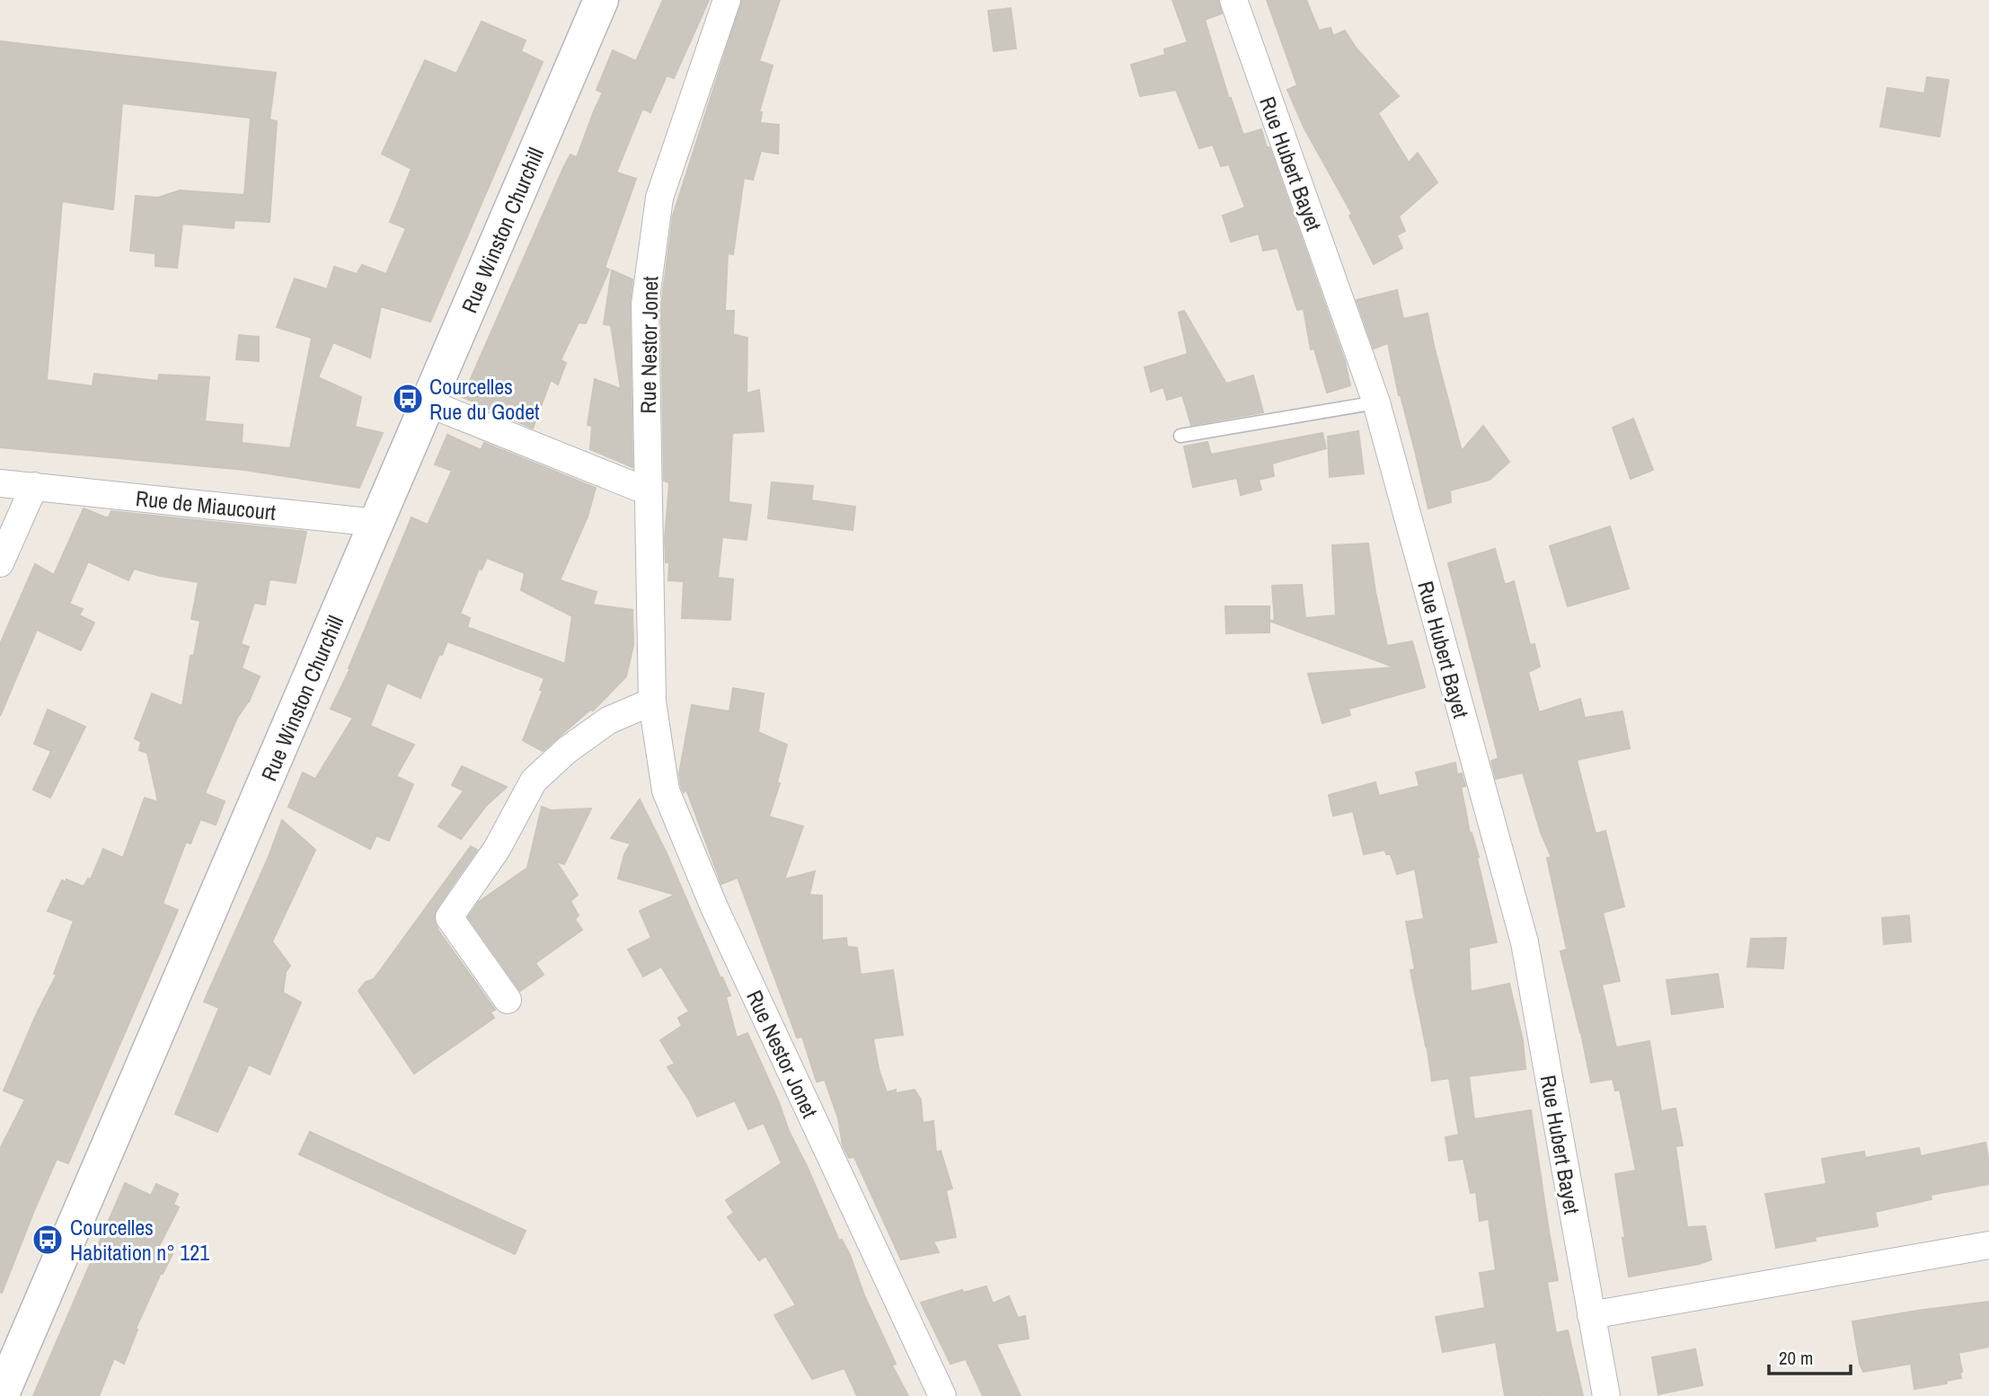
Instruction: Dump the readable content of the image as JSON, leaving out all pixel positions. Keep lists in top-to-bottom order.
{
  "streets": {
    "main road": ["Rue Winston Churchill"],
    "street": ["Rue Hubert Bayet", "Rue Nestor Jonet", "Rue de Miaucourt"]
  },
  "crossings": [
    ["Rue Winston Churchill", "Rue de Miaucourt"]
  ],
  "places": {
    "bus stop": ["Courcelles Rue du Godet", "Courcelles Habitation n° 121"]
  },
  "scale_bar": "20 m"
}
